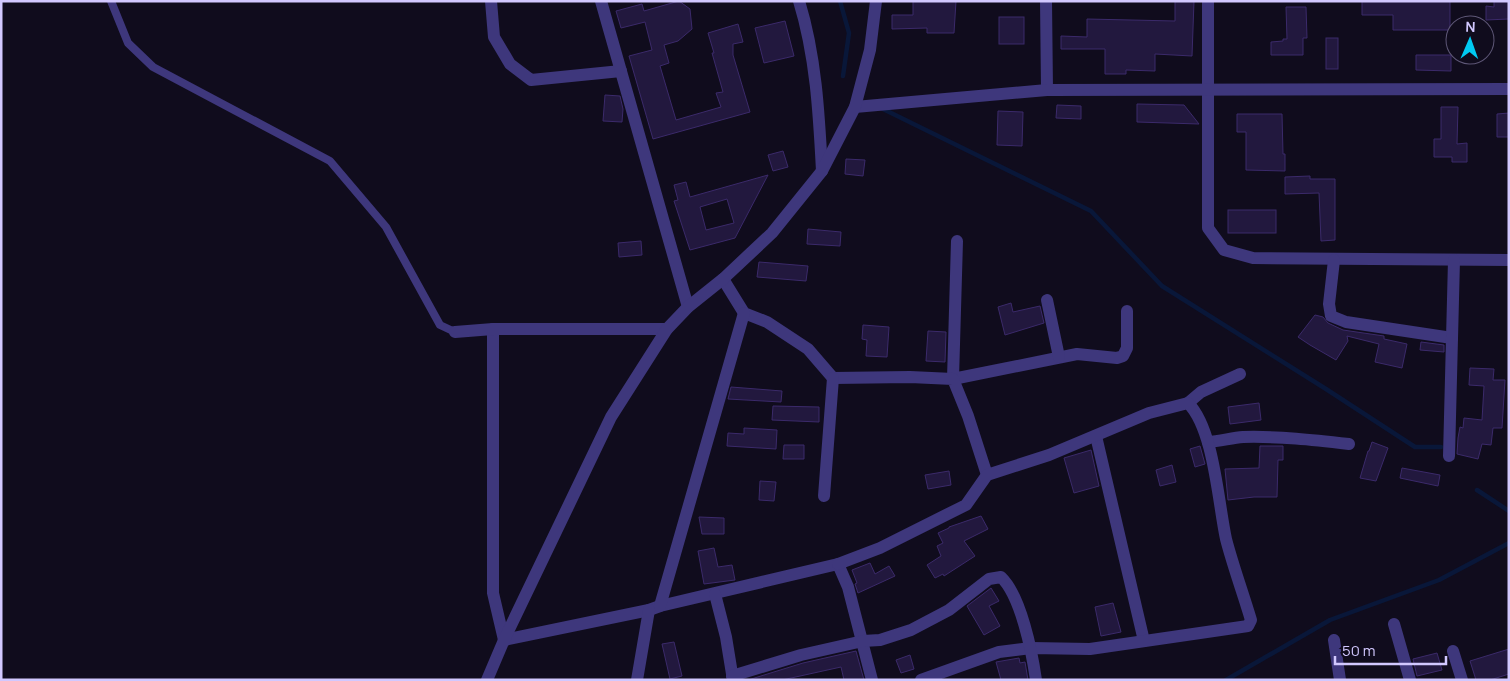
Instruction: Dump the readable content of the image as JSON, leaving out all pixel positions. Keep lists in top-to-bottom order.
{
  "scale_bar": "50 m",
  "north": "top"
}
